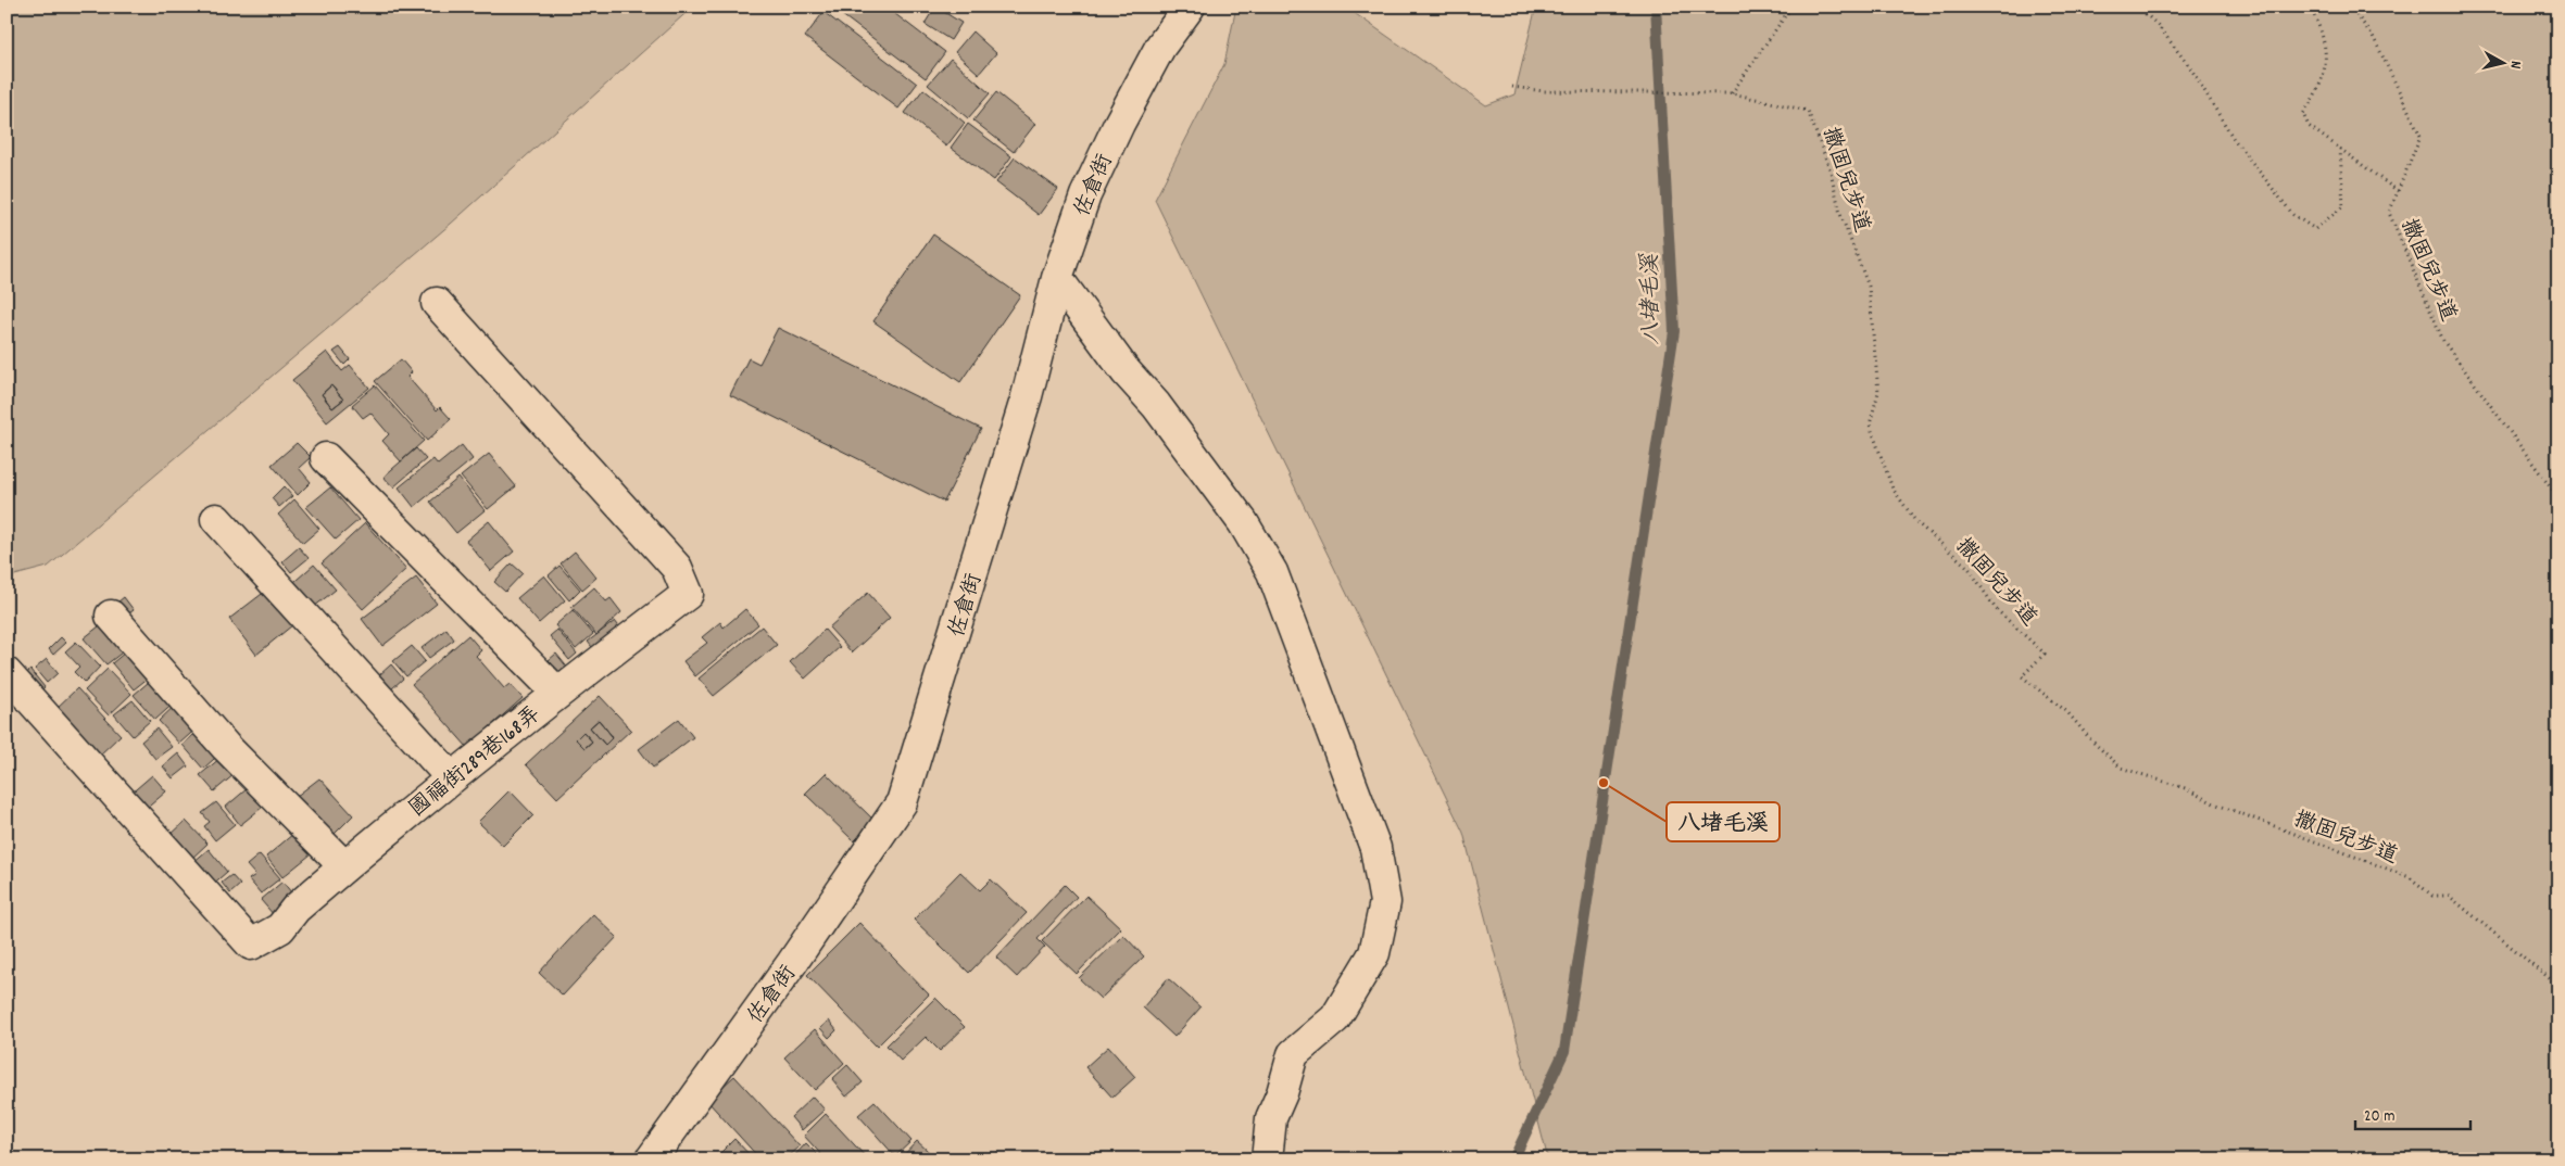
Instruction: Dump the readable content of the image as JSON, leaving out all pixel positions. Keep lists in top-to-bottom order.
{
  "streets": {
    "street": ["佐倉街", "國福街289巷168弄"],
    "path": ["撒固兒步道"]
  },
  "water": ["八堵毛溪"],
  "places": ["八堵毛溪"],
  "scale_bar": "20 m",
  "north": "right"
}
